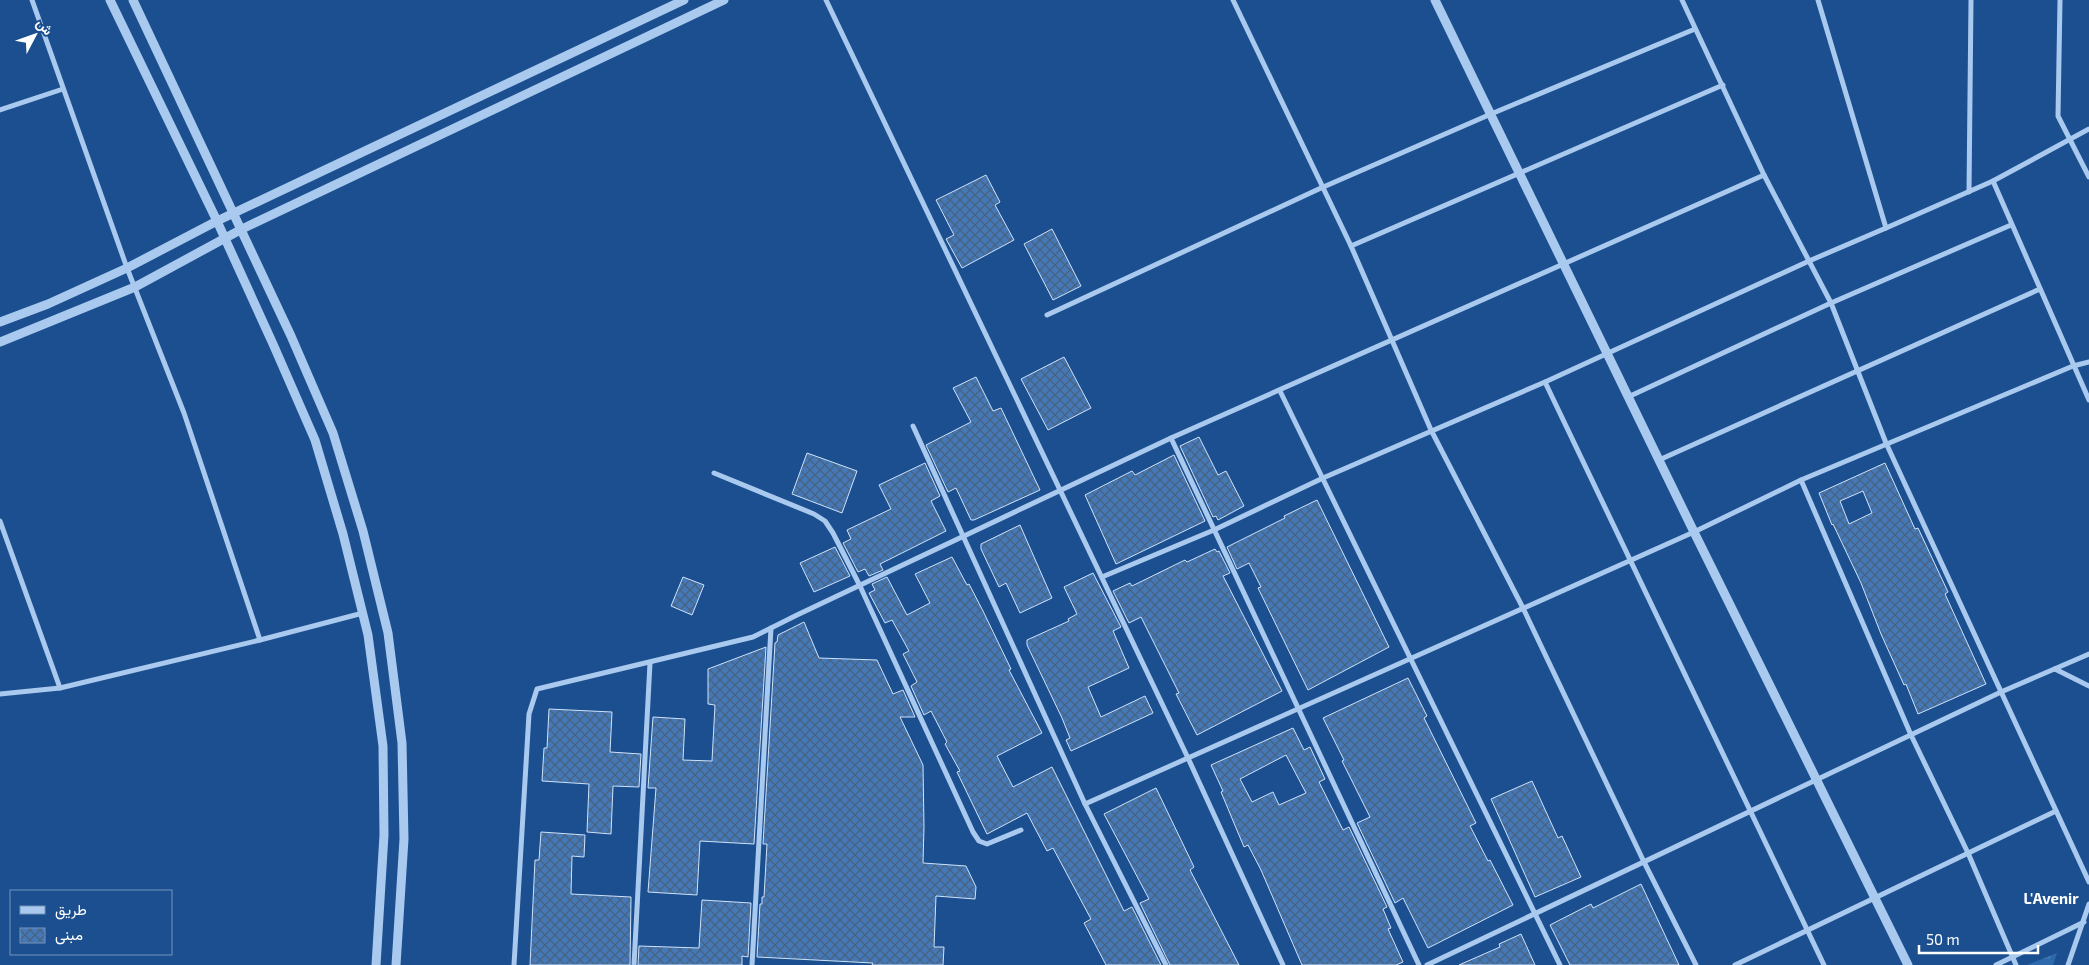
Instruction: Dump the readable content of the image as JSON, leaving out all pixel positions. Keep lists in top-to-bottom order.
{
  "districts": ["L'Avenir"],
  "legend": ["طريق", "مبنى"],
  "scale_bar": "50 m",
  "north": "top right"
}
